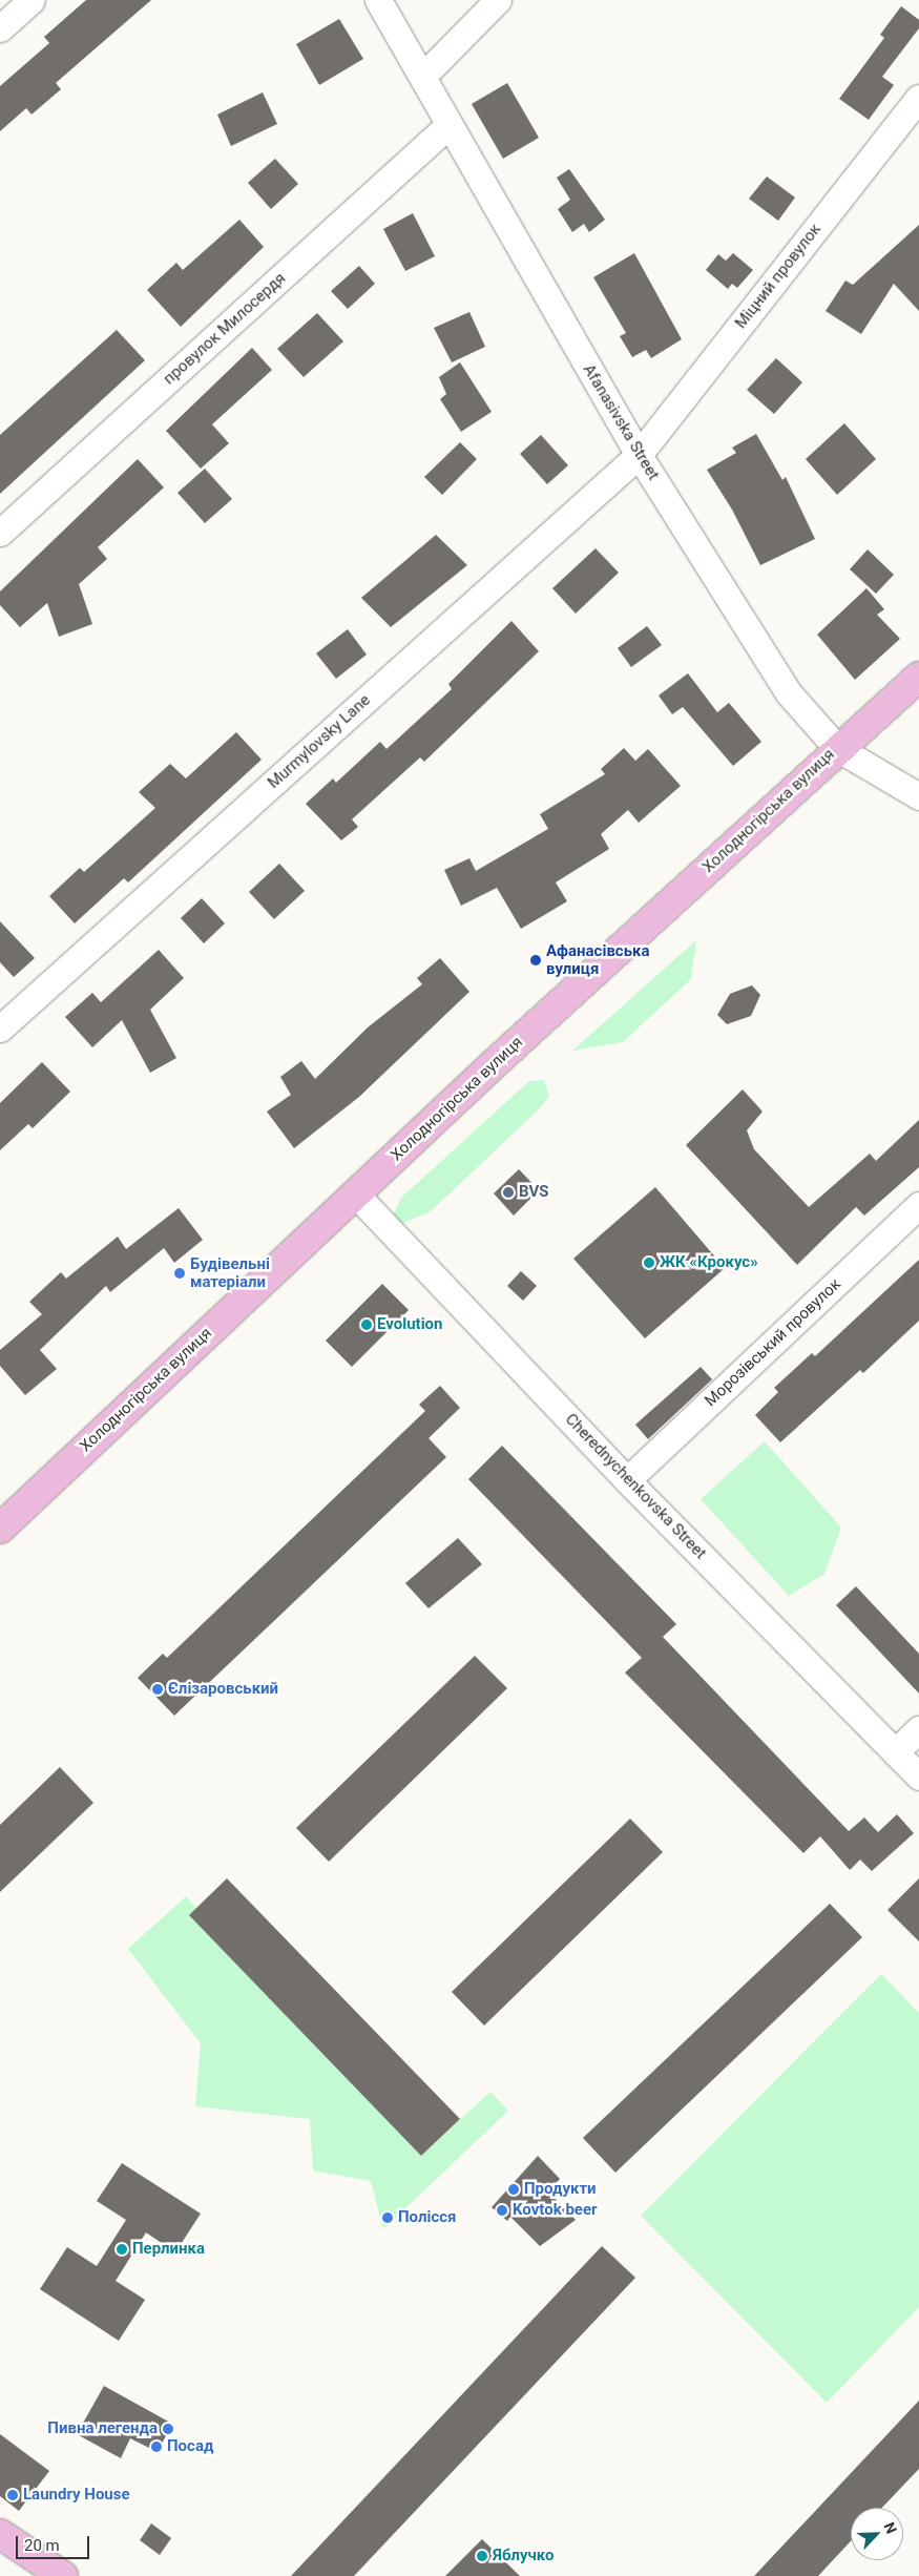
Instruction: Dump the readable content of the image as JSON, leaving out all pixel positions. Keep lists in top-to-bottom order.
{
  "streets": {
    "main road": ["Холодногірська вулиця"],
    "street": [
      "Міцний провулок",
      "провулок Милосердя",
      "Afanasivska Street",
      "Murmylovsky Lane",
      "Морозівський провулок",
      "Cherednychenkovska Street"
    ]
  },
  "crossings": [
    ["Міцний провулок", "Afanasivska Street"],
    ["Міцний провулок", "Murmylovsky Lane"],
    ["провулок Милосердя", "Afanasivska Street"],
    ["Afanasivska Street", "Murmylovsky Lane"],
    ["Afanasivska Street", "Холодногірська вулиця"],
    ["Холодногірська вулиця", "Cherednychenkovska Street"],
    ["Морозівський провулок", "Cherednychenkovska Street"]
  ],
  "places": [
    "Афанасівська вулиця",
    "BVS",
    "ЖК «Крокус»",
    "Будівельні матеріали",
    "Evolution",
    "Єлізаровський",
    "Продукти",
    "Kovtok beer",
    "Полісся",
    "Перлинка",
    "Пивна легенда",
    "Посад",
    "Laundry House",
    "Яблучко"
  ],
  "scale_bar": "20 m",
  "north": "top right"
}
